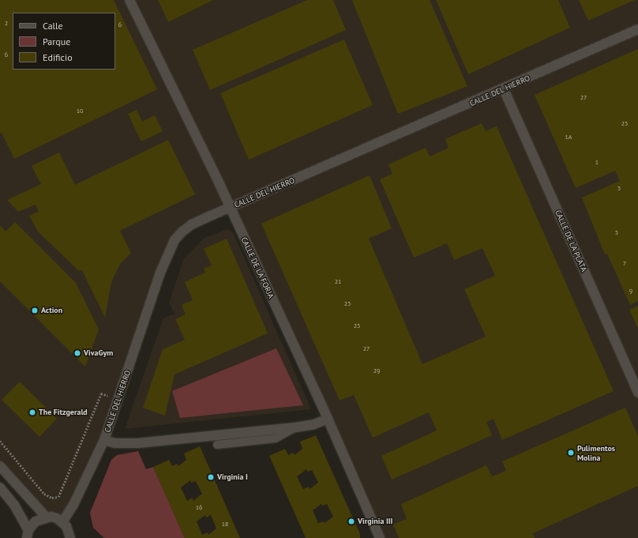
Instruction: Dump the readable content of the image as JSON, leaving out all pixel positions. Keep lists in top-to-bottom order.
{
  "streets": {
    "street": ["CALLE DEL HIERRO", "CALLE DE LA PLATA", "CALLE DE LA FORJA"]
  },
  "crossings": [
    ["CALLE DEL HIERRO", "CALLE DE LA PLATA"],
    ["CALLE DEL HIERRO", "CALLE DE LA FORJA"]
  ],
  "places": [
    "Action",
    "VivaGym",
    "The Fitzgerald",
    "Pulimentos Molina",
    "Virginia I",
    "Virginia III"
  ],
  "house_numbers": [
    "2",
    "6",
    "6",
    "27",
    "10",
    "25",
    "1A",
    "1",
    "3",
    "5",
    "7",
    "21",
    "9",
    "23",
    "25",
    "27",
    "29",
    "16",
    "18"
  ],
  "legend": ["Calle", "Parque", "Edificio"]
}
